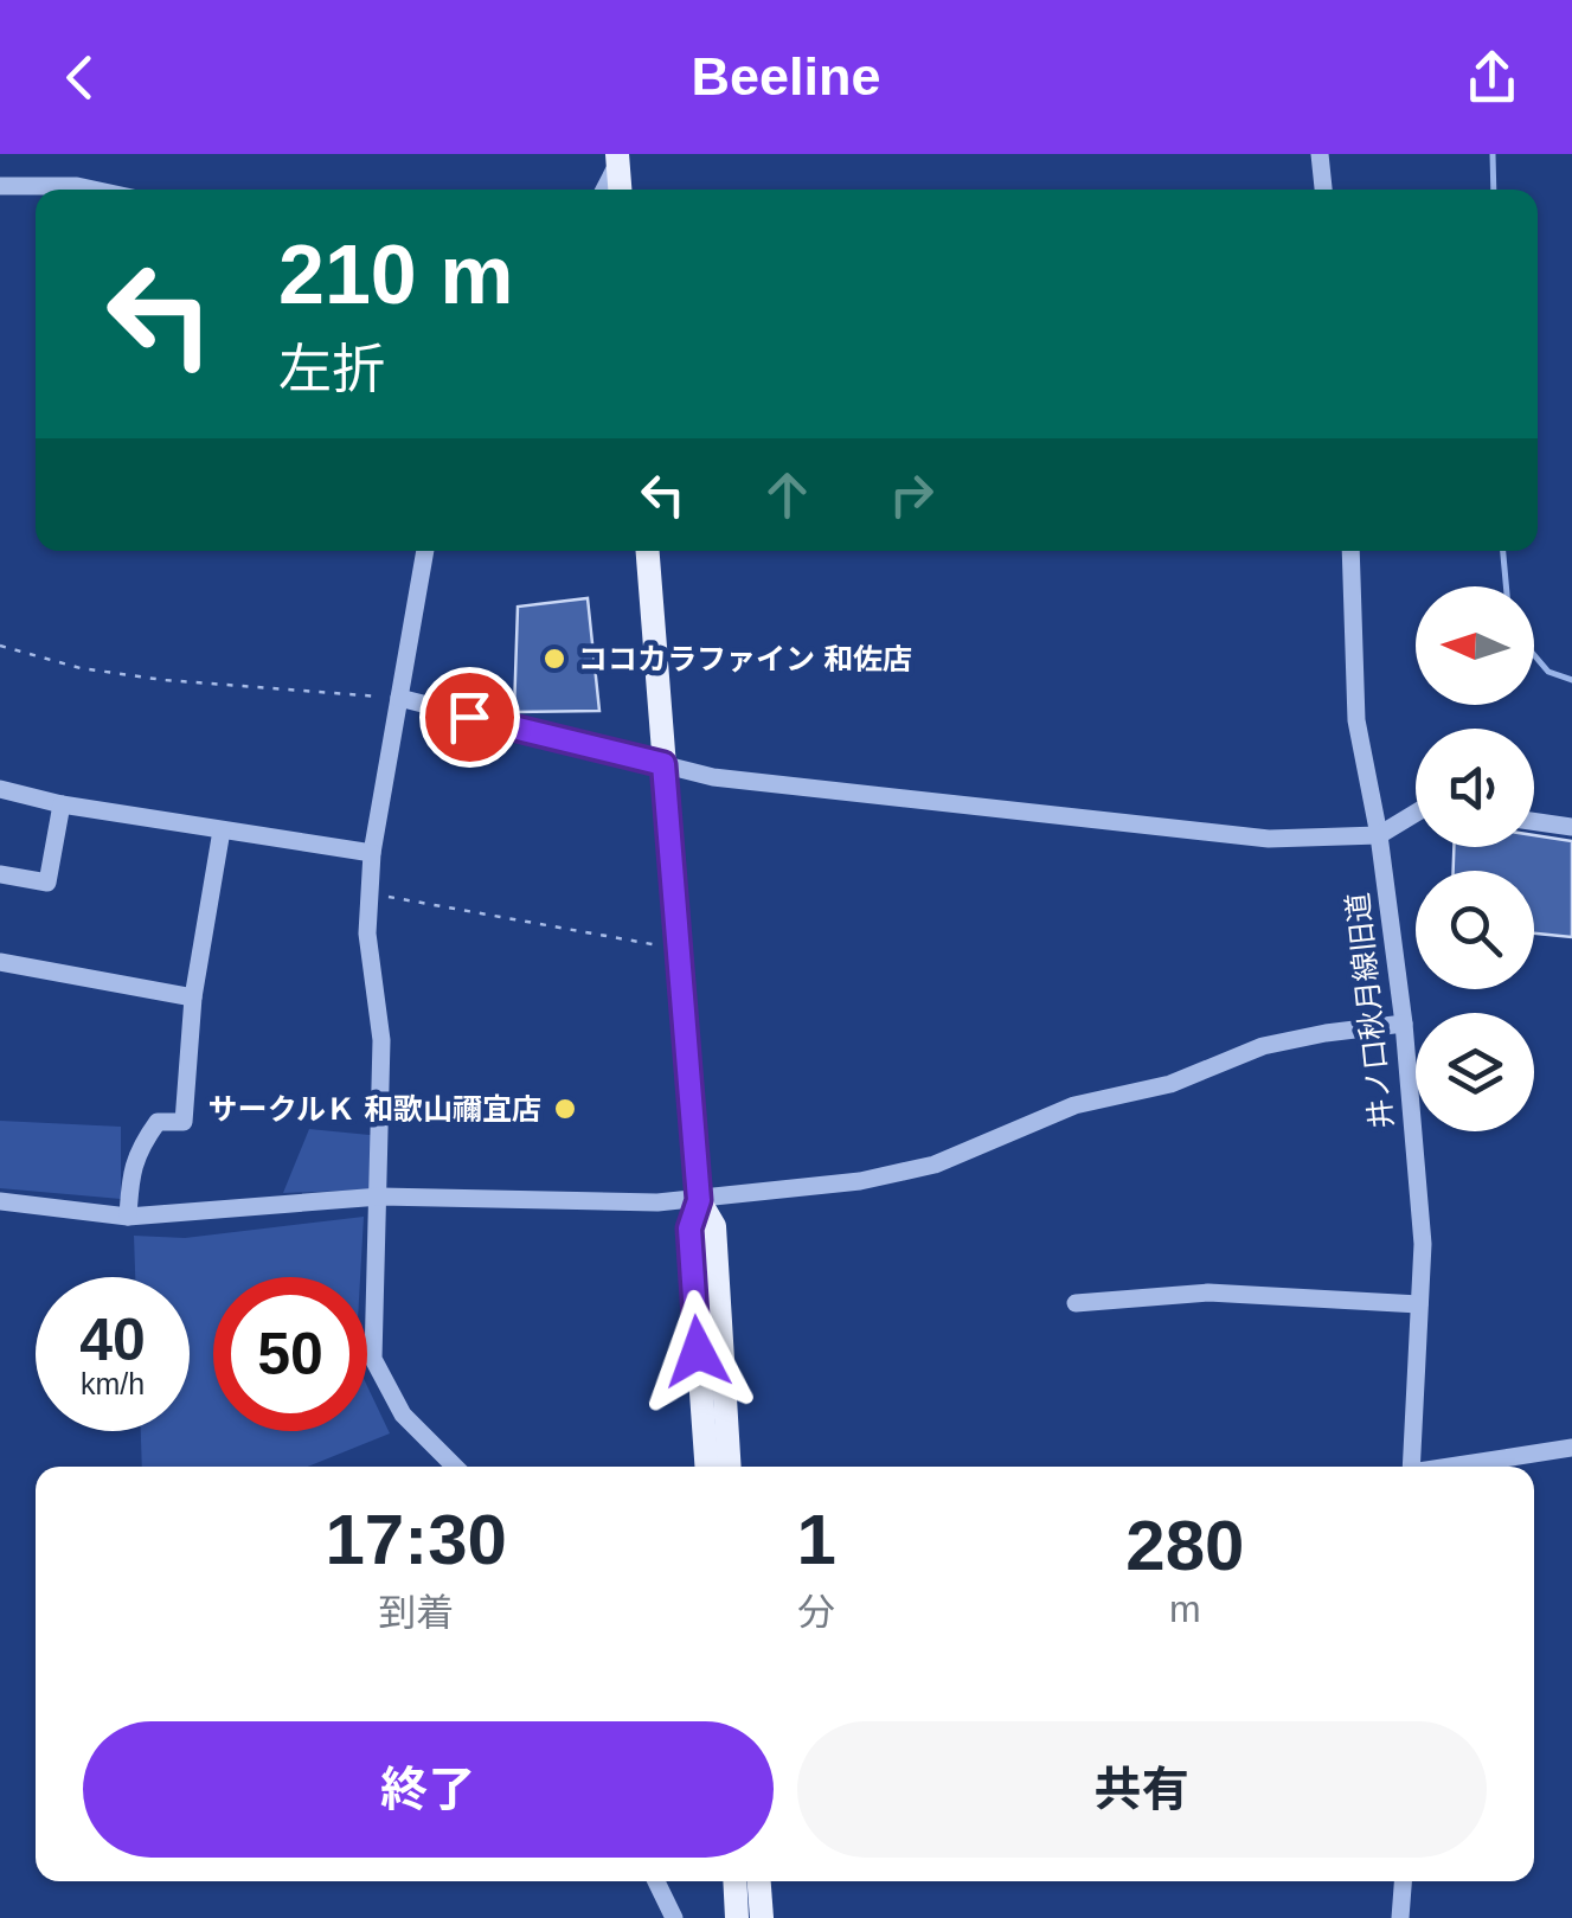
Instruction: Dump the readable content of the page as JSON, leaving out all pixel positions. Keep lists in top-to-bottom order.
{
  "streets": {
    "street": ["井ノ口秋月線旧道"]
  },
  "places": ["ココカラファイン 和佐店", "サークルＫ 和歌山禰宜店"],
  "north": "left",
  "page": {
    "header": "Beeline",
    "turn": ["210 m", "左折"],
    "speed": "40 km/h",
    "limit": "50",
    "eta": [
      "17:30",
      "到着",
      "1",
      "分",
      "280",
      "m"
    ],
    "buttons": ["終了", "共有"]
  }
}
